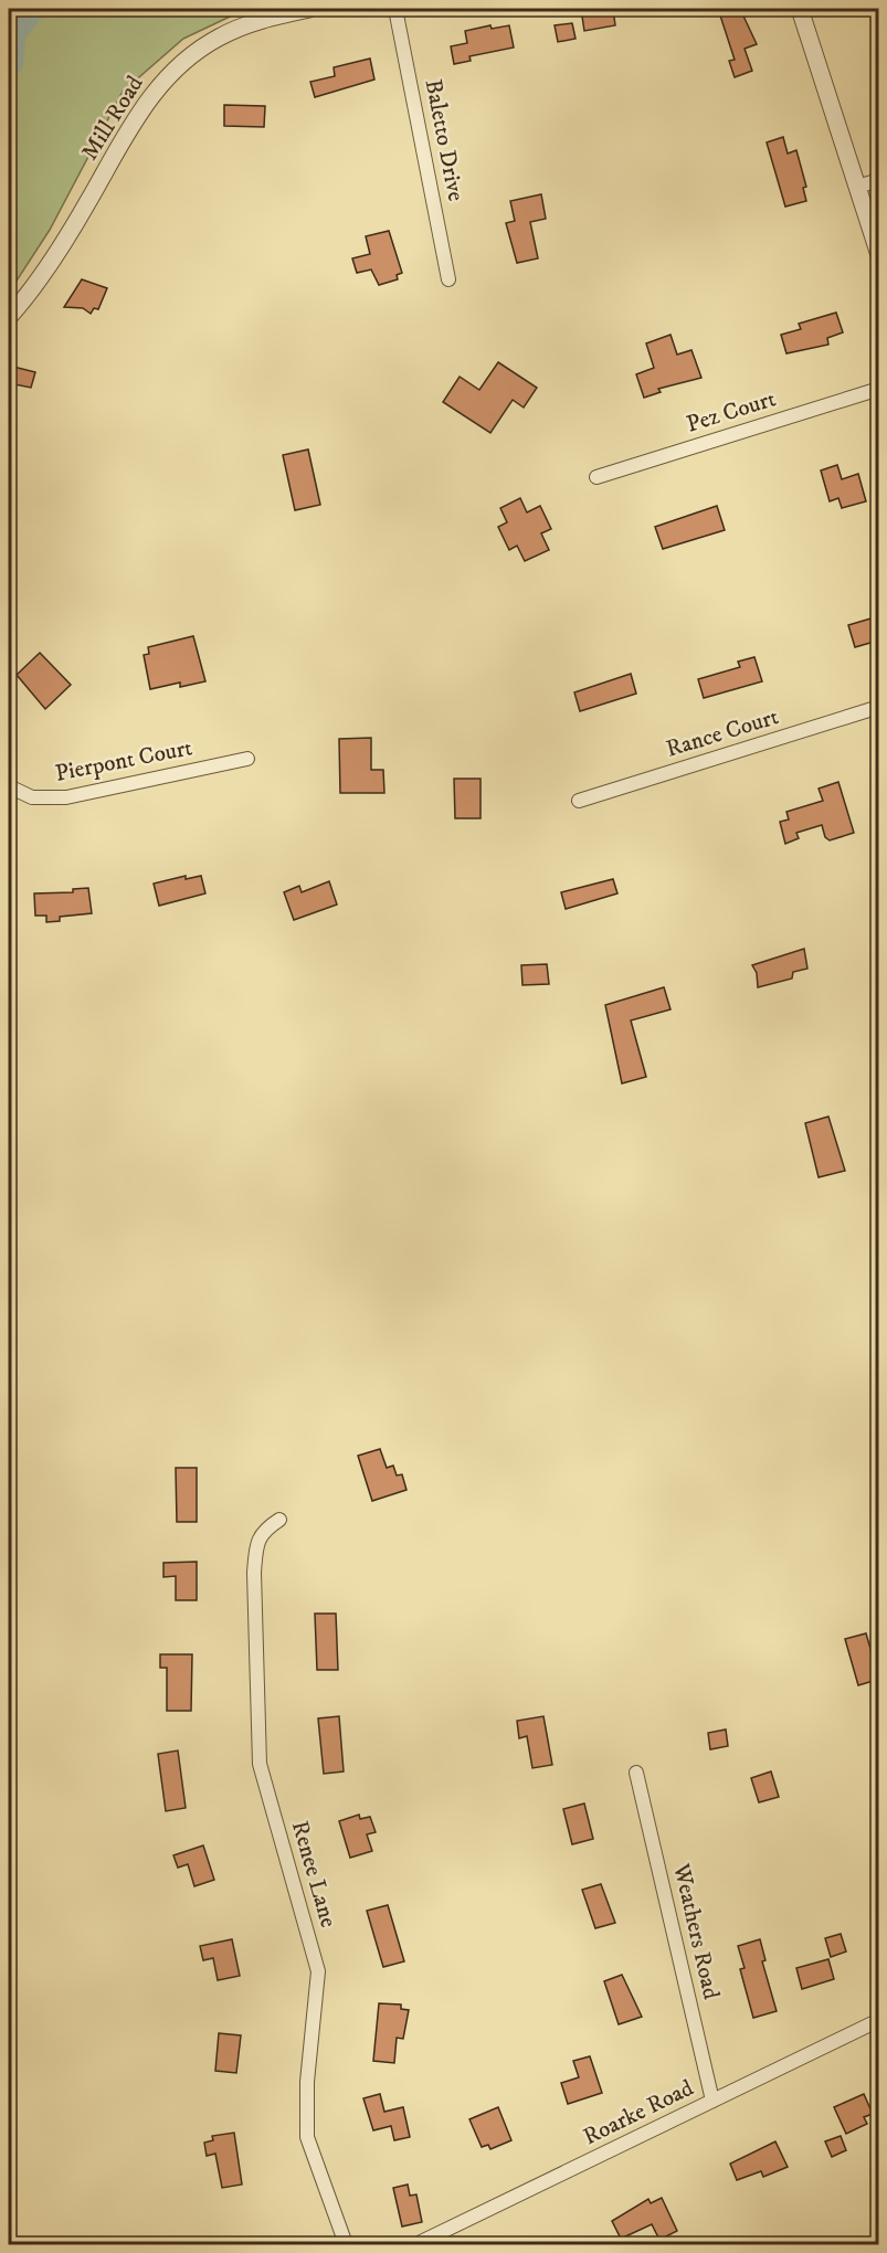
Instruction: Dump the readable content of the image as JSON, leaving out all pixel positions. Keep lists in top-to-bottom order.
{
  "streets": {
    "street": [
      "Mill Road",
      "Baletto Drive",
      "Pez Court",
      "Rance Court",
      "Pierpont Court",
      "Renee Lane",
      "Weathers Road",
      "Roarke Road"
    ]
  },
  "crossings": [
    ["Weathers Road", "Roarke Road"]
  ]
}
